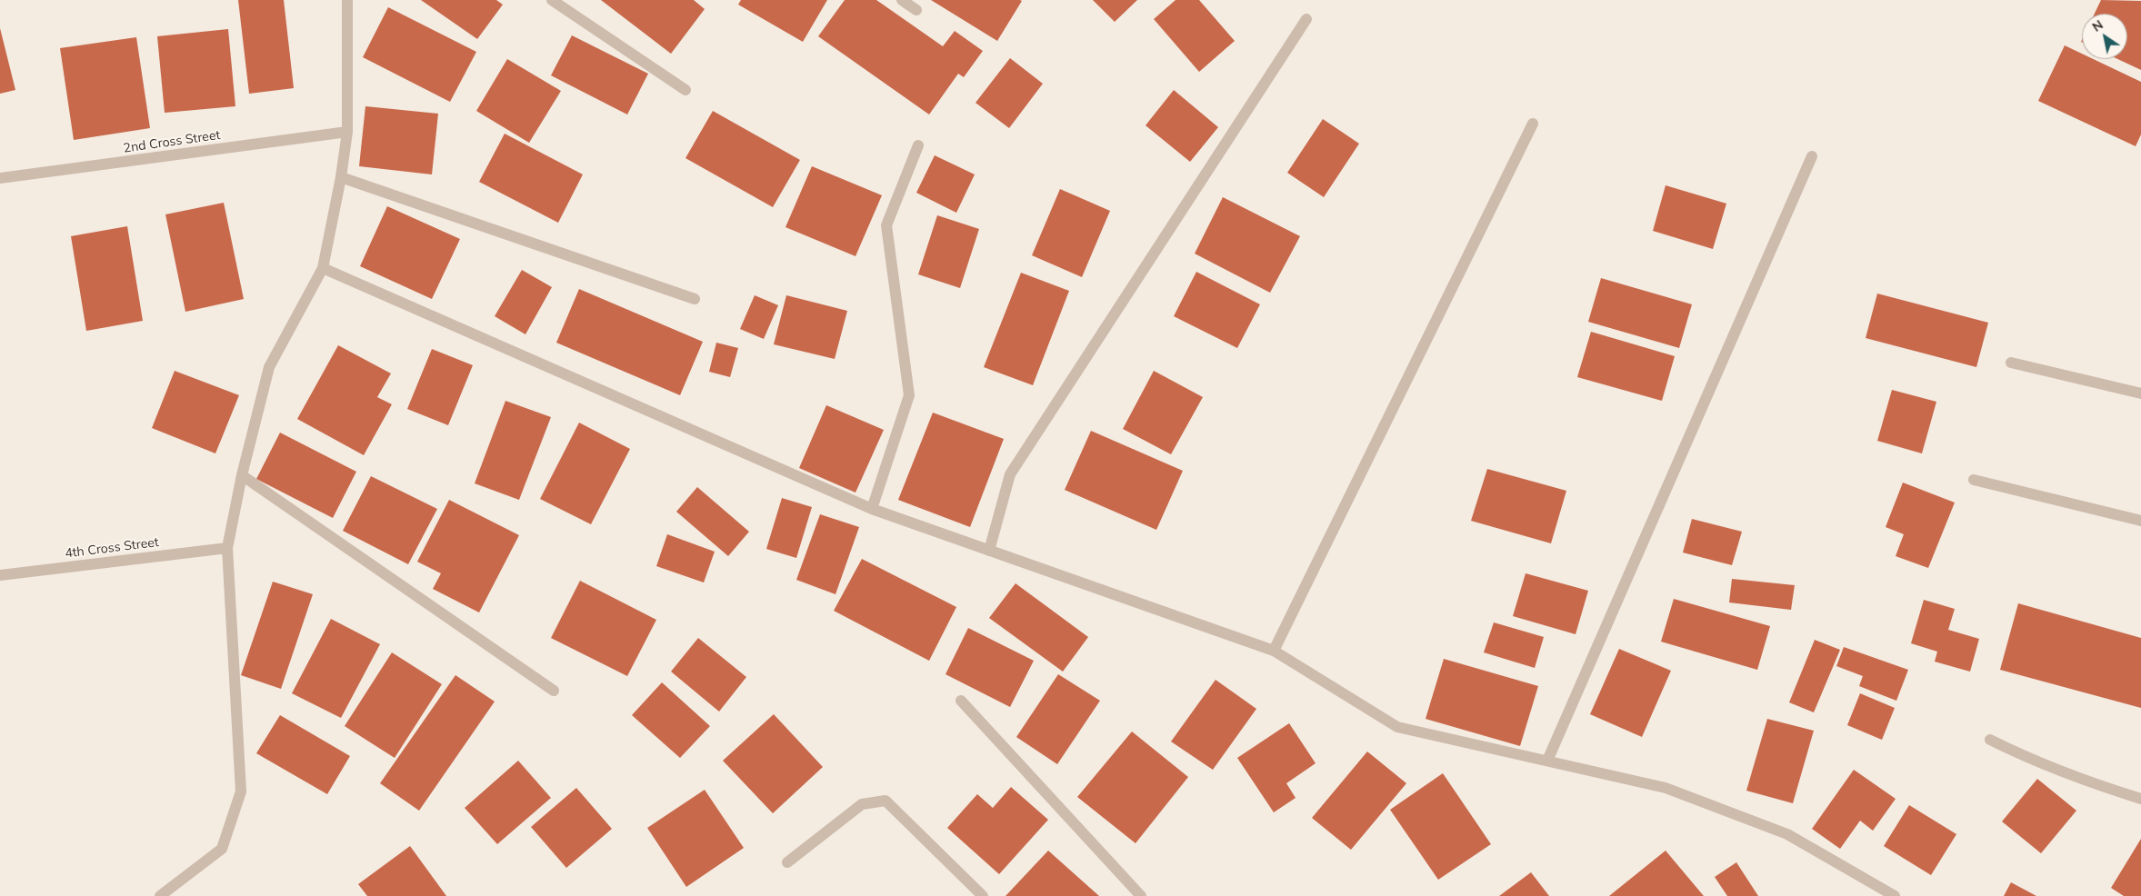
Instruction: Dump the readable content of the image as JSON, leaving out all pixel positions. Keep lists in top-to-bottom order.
{
  "streets": {
    "street": ["2nd Cross Street", "4th Cross Street"]
  },
  "north": "top left"
}
